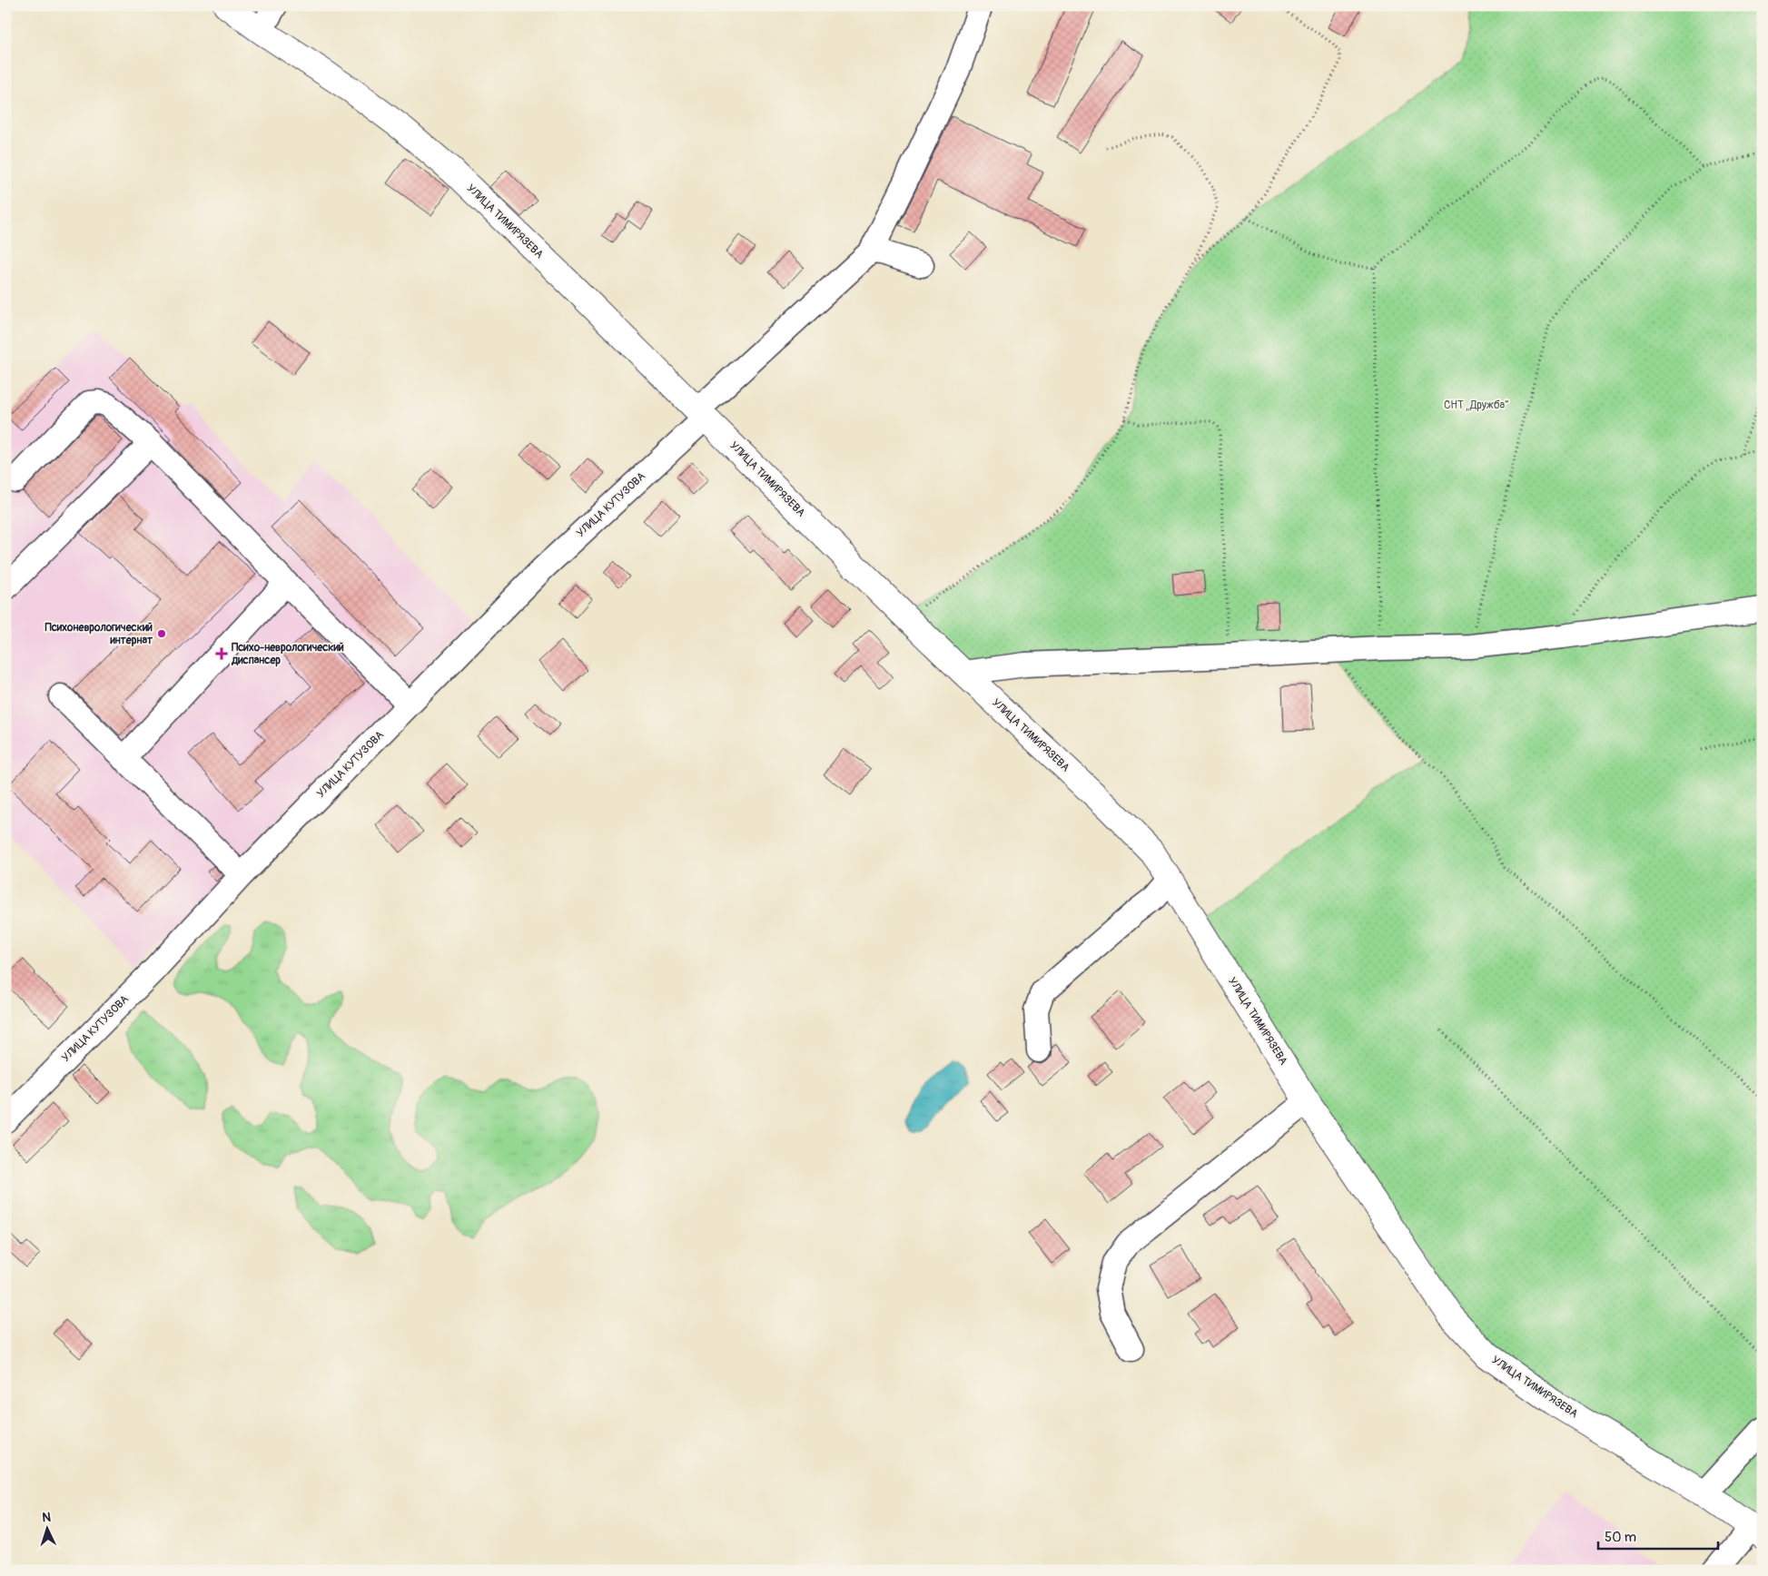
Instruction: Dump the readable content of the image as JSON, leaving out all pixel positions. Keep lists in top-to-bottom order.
{
  "streets": {
    "main road": ["УЛИЦА ТИМИРЯЗЕВА"],
    "street": ["УЛИЦА КУТУЗОВА"]
  },
  "crossings": [
    ["УЛИЦА ТИМИРЯЗЕВА", "УЛИЦА КУТУЗОВА"]
  ],
  "parks": ["СНТ „Дружба“"],
  "places": {
    "other": ["Психоневрологический интернат"],
    "health": ["Психо-неврологический диспансер"]
  },
  "scale_bar": "50 m",
  "north": "top"
}
